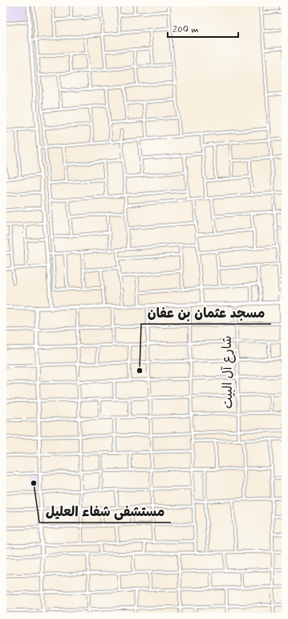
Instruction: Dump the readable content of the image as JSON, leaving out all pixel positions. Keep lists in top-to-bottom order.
{
  "streets": {
    "street": ["شارع آل البيت"]
  },
  "places": ["مسجد عثمان بن عفان", "مستشفى شفاء العليل"],
  "scale_bar": "200 m"
}
